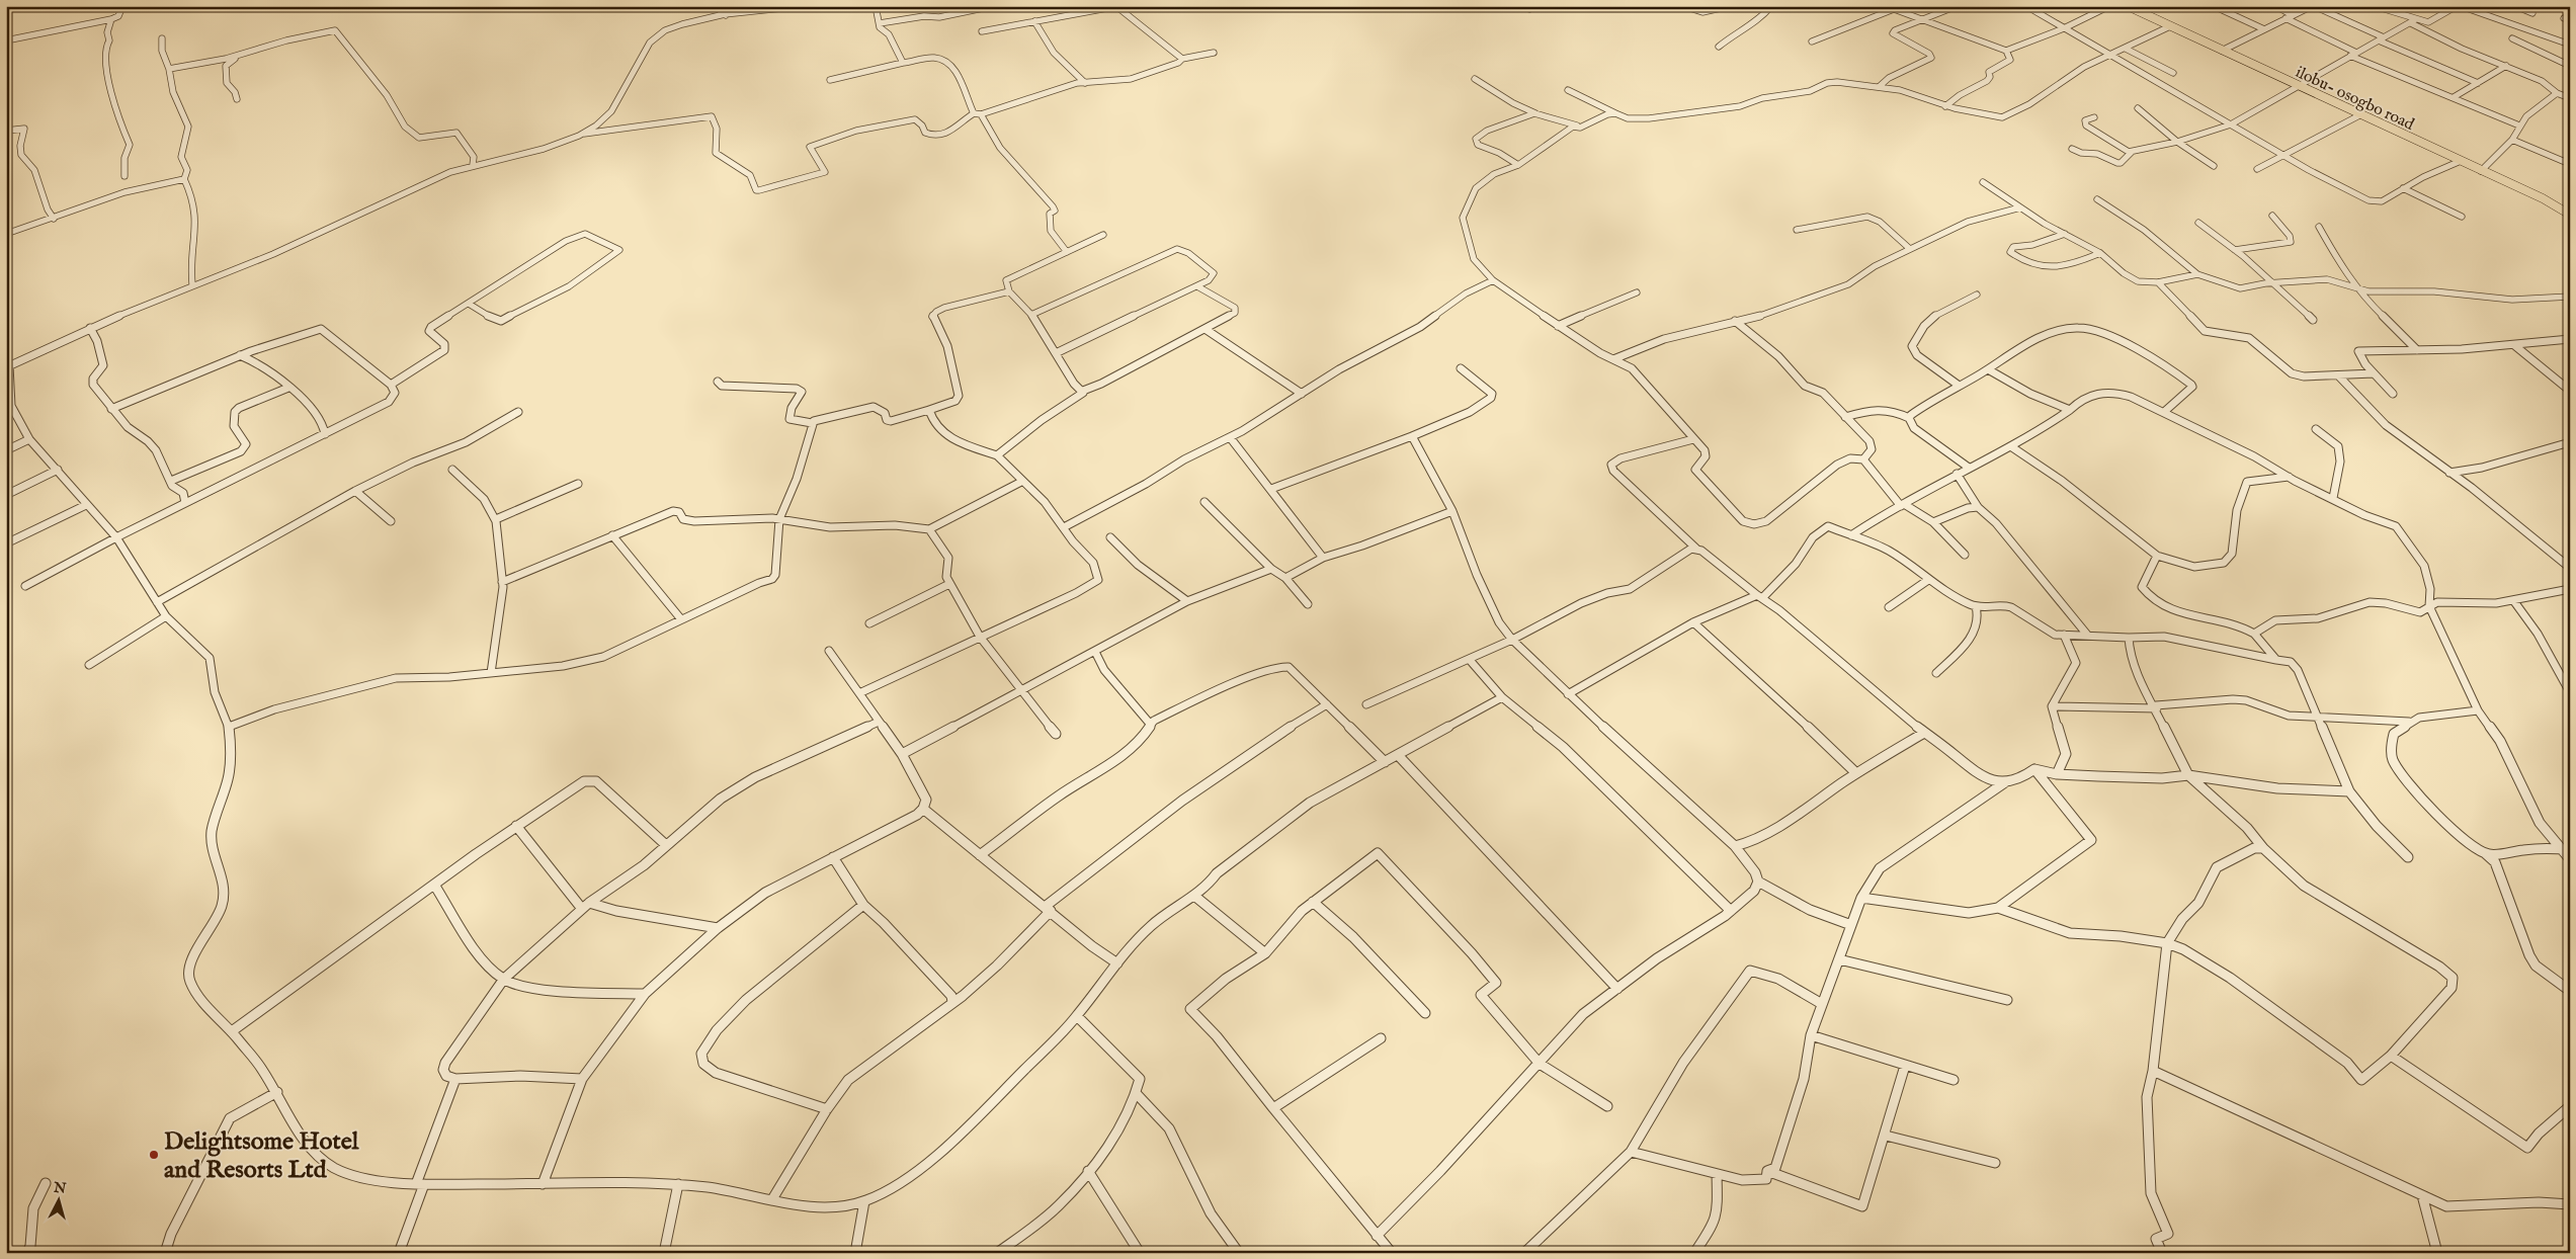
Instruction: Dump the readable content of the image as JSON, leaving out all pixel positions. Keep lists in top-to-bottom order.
{
  "streets": {
    "main road": ["ilobu- osogbo road"]
  },
  "places": ["Delightsome Hotel and Resorts Ltd"],
  "north": "top"
}
